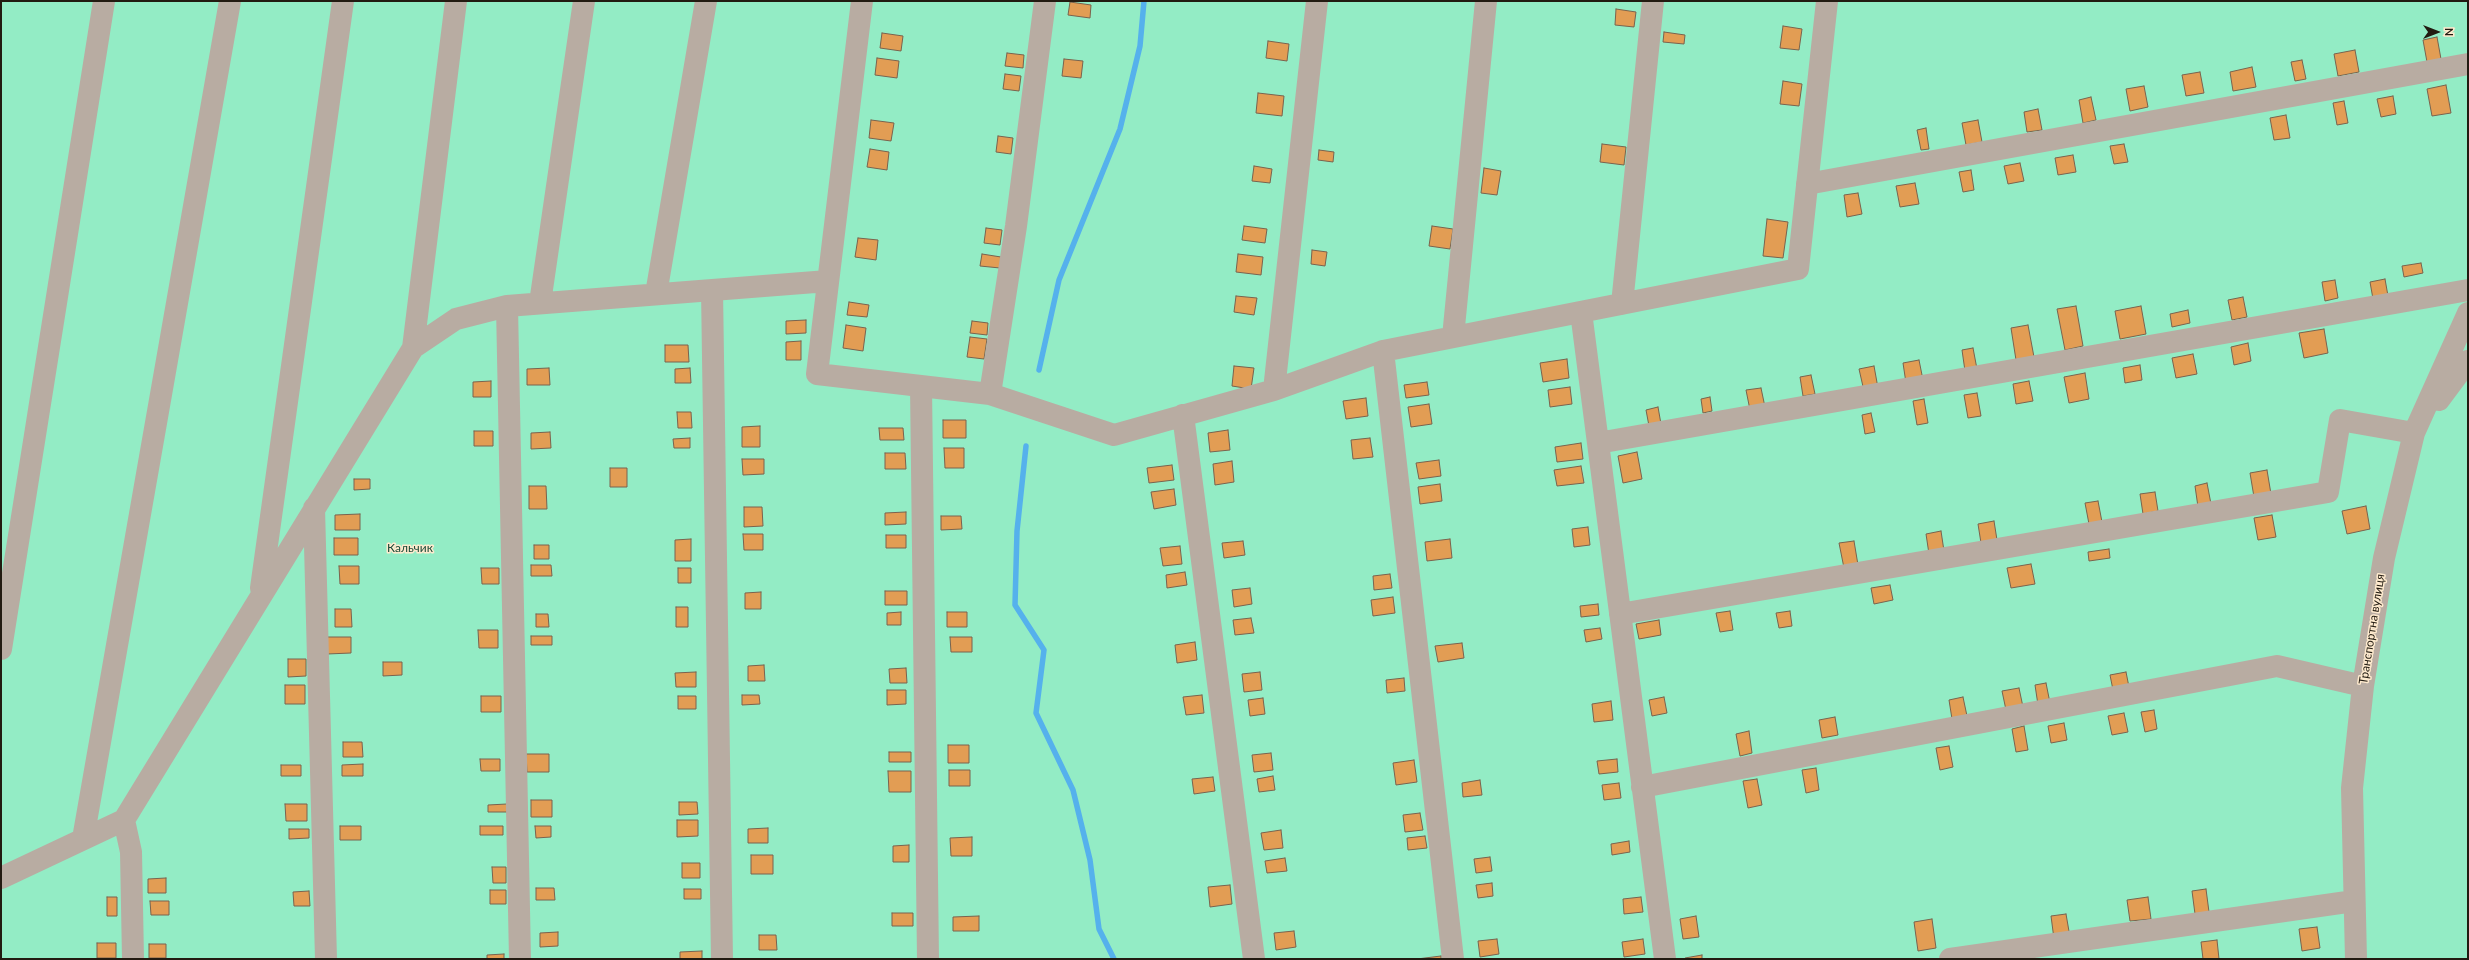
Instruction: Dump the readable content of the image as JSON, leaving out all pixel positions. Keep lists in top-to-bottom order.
{
  "streets": {
    "street": ["Транспортна вулиця"]
  },
  "parks": ["Кальчик"],
  "north": "right"
}
